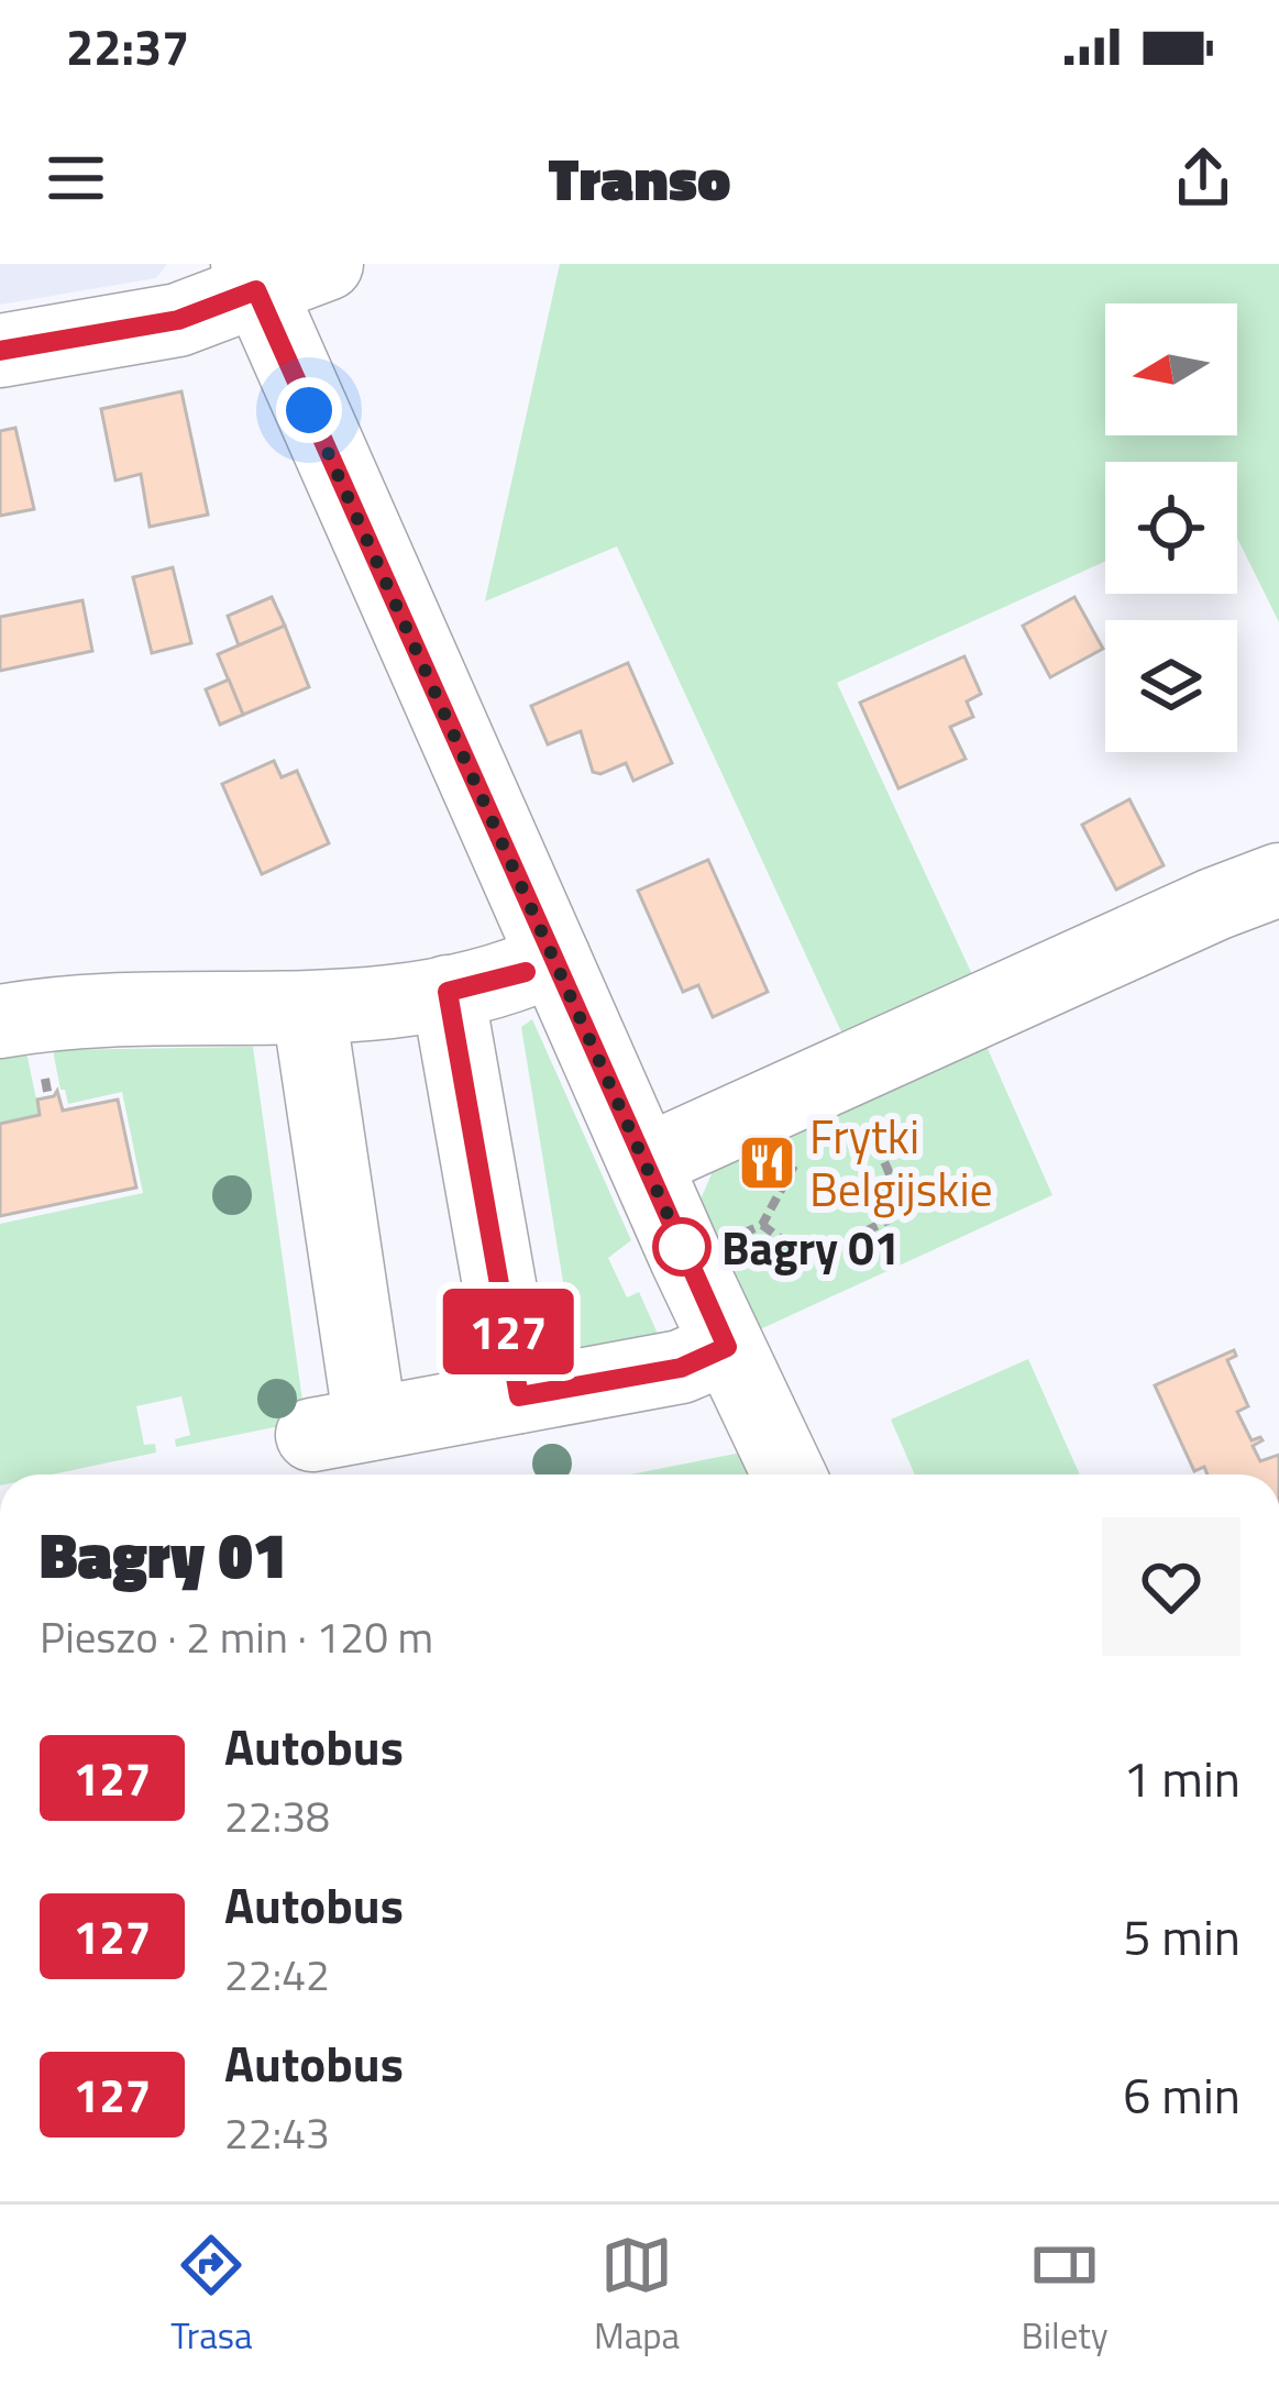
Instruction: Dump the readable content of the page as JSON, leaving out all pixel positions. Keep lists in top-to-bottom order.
{
  "places": {
    "restaurant": ["Frytki Belgijskie"],
    "other": ["Bagry 01"]
  },
  "lines": ["bus line 127"],
  "north": "left",
  "page": {
    "status": "22:37",
    "header": "Transo",
    "on_map": "127",
    "heading": ["Bagry 01", "Pieszo · 2 min · 120 m"],
    "list": [
      {
        "mark": "127",
        "name": "Autobus",
        "note": "22:38",
        "value": "1 min"
      },
      {
        "mark": "127",
        "name": "Autobus",
        "note": "22:42",
        "value": "5 min"
      },
      {
        "mark": "127",
        "name": "Autobus",
        "note": "22:43",
        "value": "6 min"
      }
    ],
    "tabs": ["Trasa", "Mapa", "Bilety"]
  }
}
